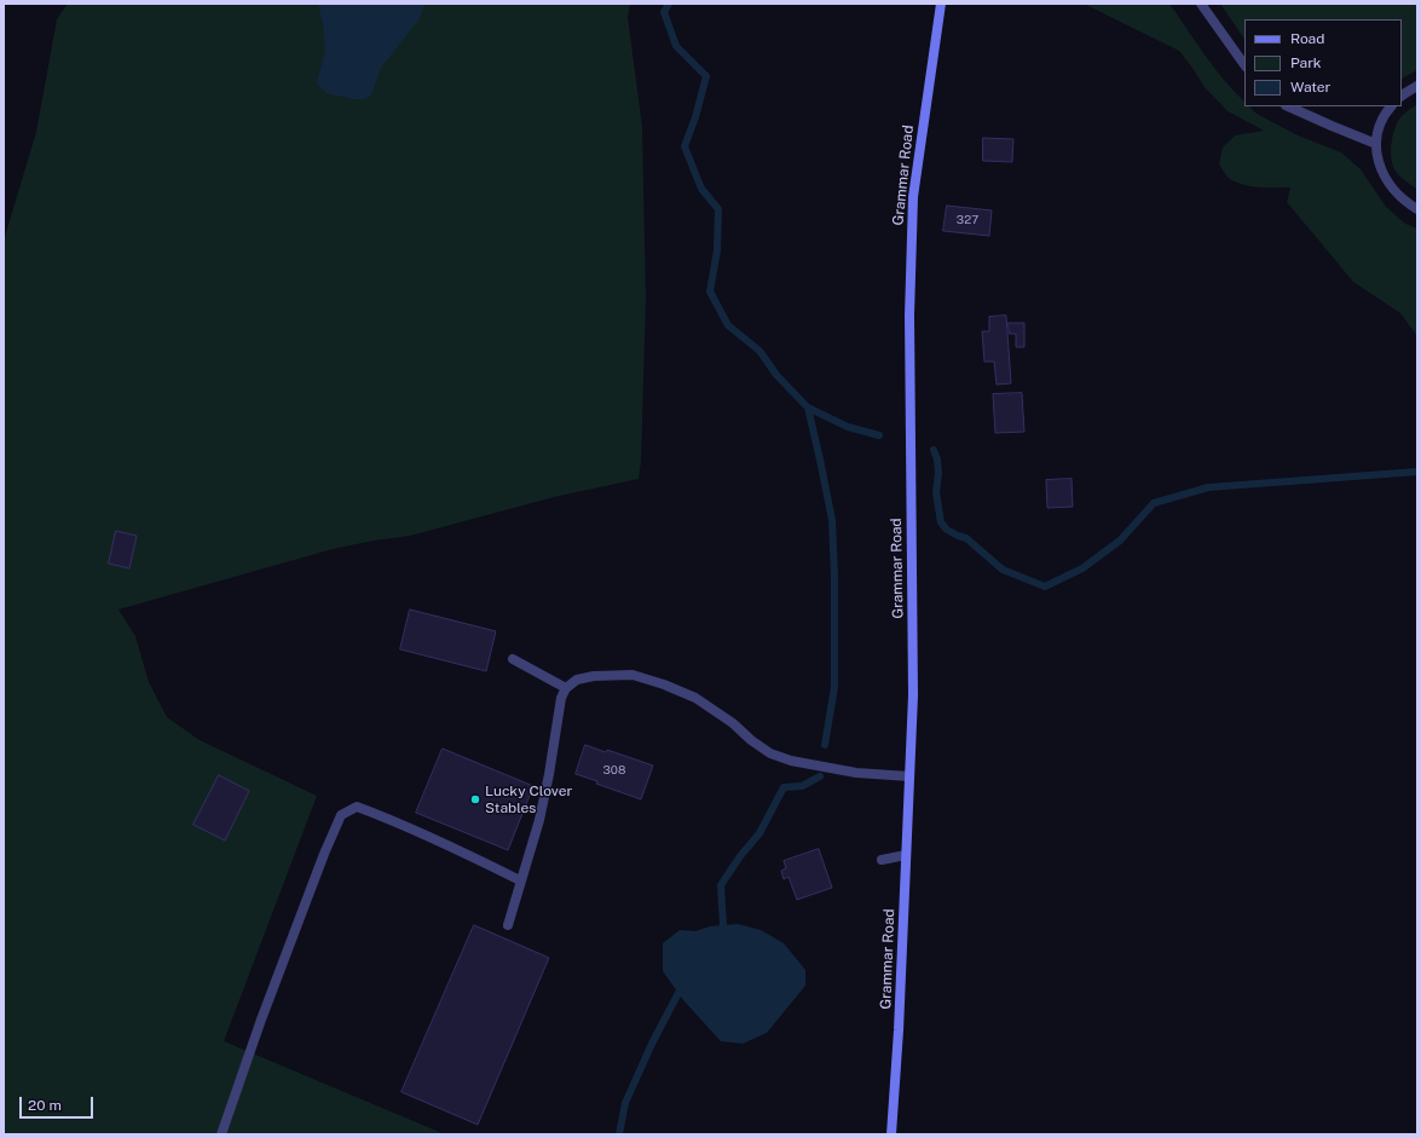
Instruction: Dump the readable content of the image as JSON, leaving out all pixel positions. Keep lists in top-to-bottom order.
{
  "streets": {
    "street": ["Grammar Road"]
  },
  "places": ["Lucky Clover Stables"],
  "house_numbers": ["327", "308"],
  "legend": ["Road", "Park", "Water"],
  "scale_bar": "20 m"
}
